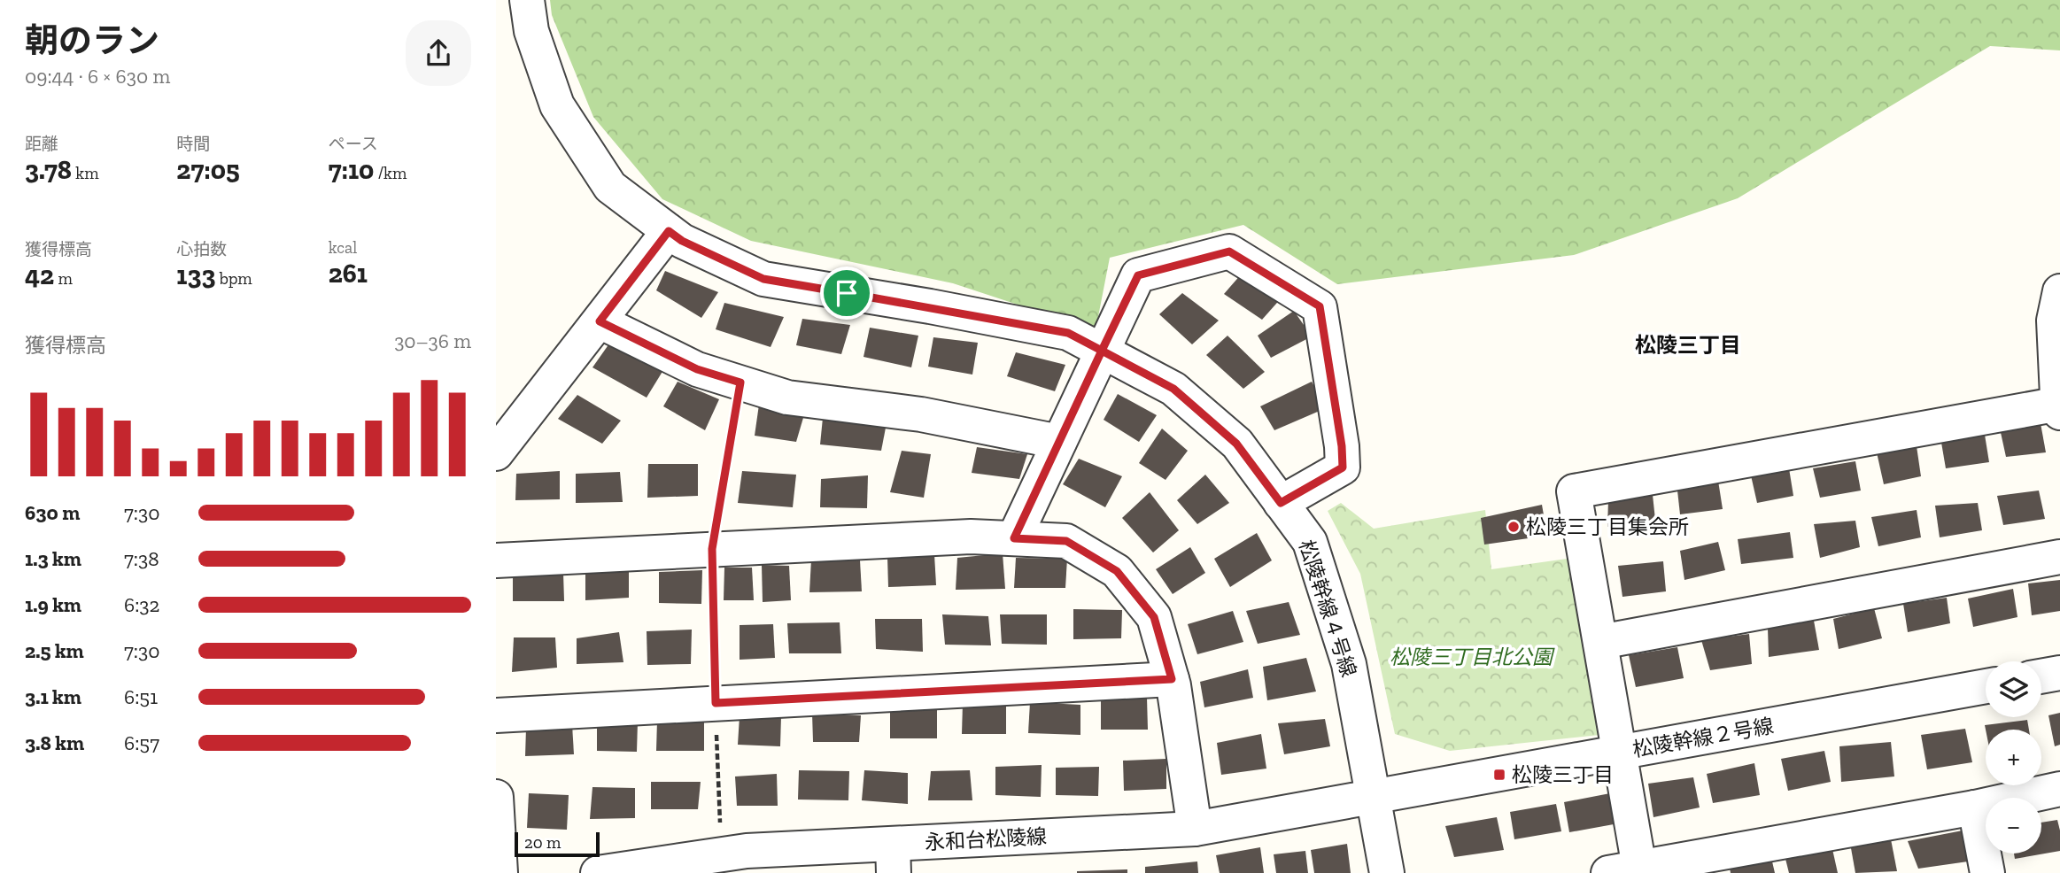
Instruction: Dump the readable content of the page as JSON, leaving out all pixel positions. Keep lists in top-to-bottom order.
{
  "streets": {
    "street": ["松陵幹線４号線", "松陵幹線２号線", "永和台松陵線"]
  },
  "crossings": [
    ["松陵幹線４号線", "松陵幹線２号線"],
    ["松陵幹線４号線", "永和台松陵線"],
    ["松陵幹線２号線", "永和台松陵線"]
  ],
  "districts": ["松陵三丁目"],
  "parks": ["松陵三丁目北公園"],
  "places": {
    "other": ["松陵三丁目集会所"],
    "transit": ["松陵三丁目"]
  },
  "scale_bar": "20 m",
  "page": {
    "heading": ["朝のラン", "09:44 · 6 × 630 m"],
    "stats": [
      ["距離", "3.78 km"],
      ["時間", "27:05"],
      ["ペース", "7:10 /km"],
      ["獲得標高", "42 m"],
      ["心拍数", "133 bpm"],
      ["kcal", "261"]
    ],
    "chart": ["獲得標高", "30–36 m"],
    "list": [
      {
        "name": "630 m",
        "note": "7:30"
      },
      {
        "name": "1.3 km",
        "note": "7:38"
      },
      {
        "name": "1.9 km",
        "note": "6:32"
      },
      {
        "name": "2.5 km",
        "note": "7:30"
      },
      {
        "name": "3.1 km",
        "note": "6:51"
      },
      {
        "name": "3.8 km",
        "note": "6:57"
      }
    ],
    "map_buttons": ["+", "−"],
    "scale": "20 m"
  }
}
